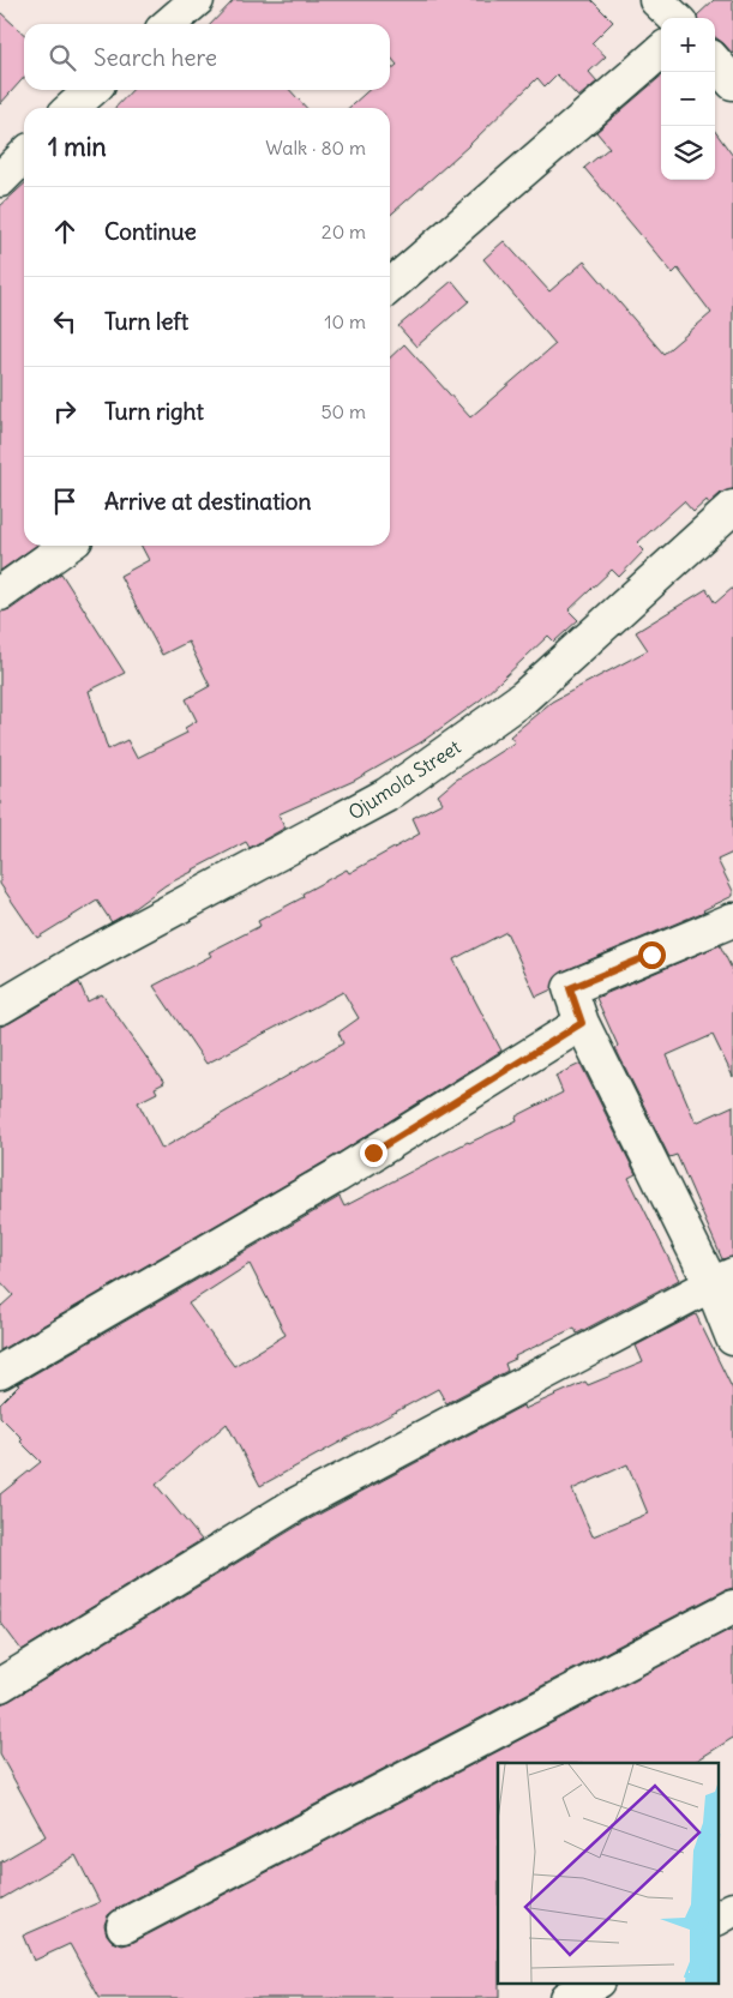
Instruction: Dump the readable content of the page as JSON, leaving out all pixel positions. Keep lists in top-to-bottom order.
{
  "streets": {
    "street": ["Ojumola Street"]
  },
  "page": {
    "map_buttons": ["+", "−"],
    "search": "Search here",
    "heading": ["1 min", "Walk · 80 m"],
    "list": [
      ["Continue", "20 m"],
      ["Turn left", "10 m"],
      ["Turn right", "50 m"],
      "Arrive at destination"
    ]
  }
}
